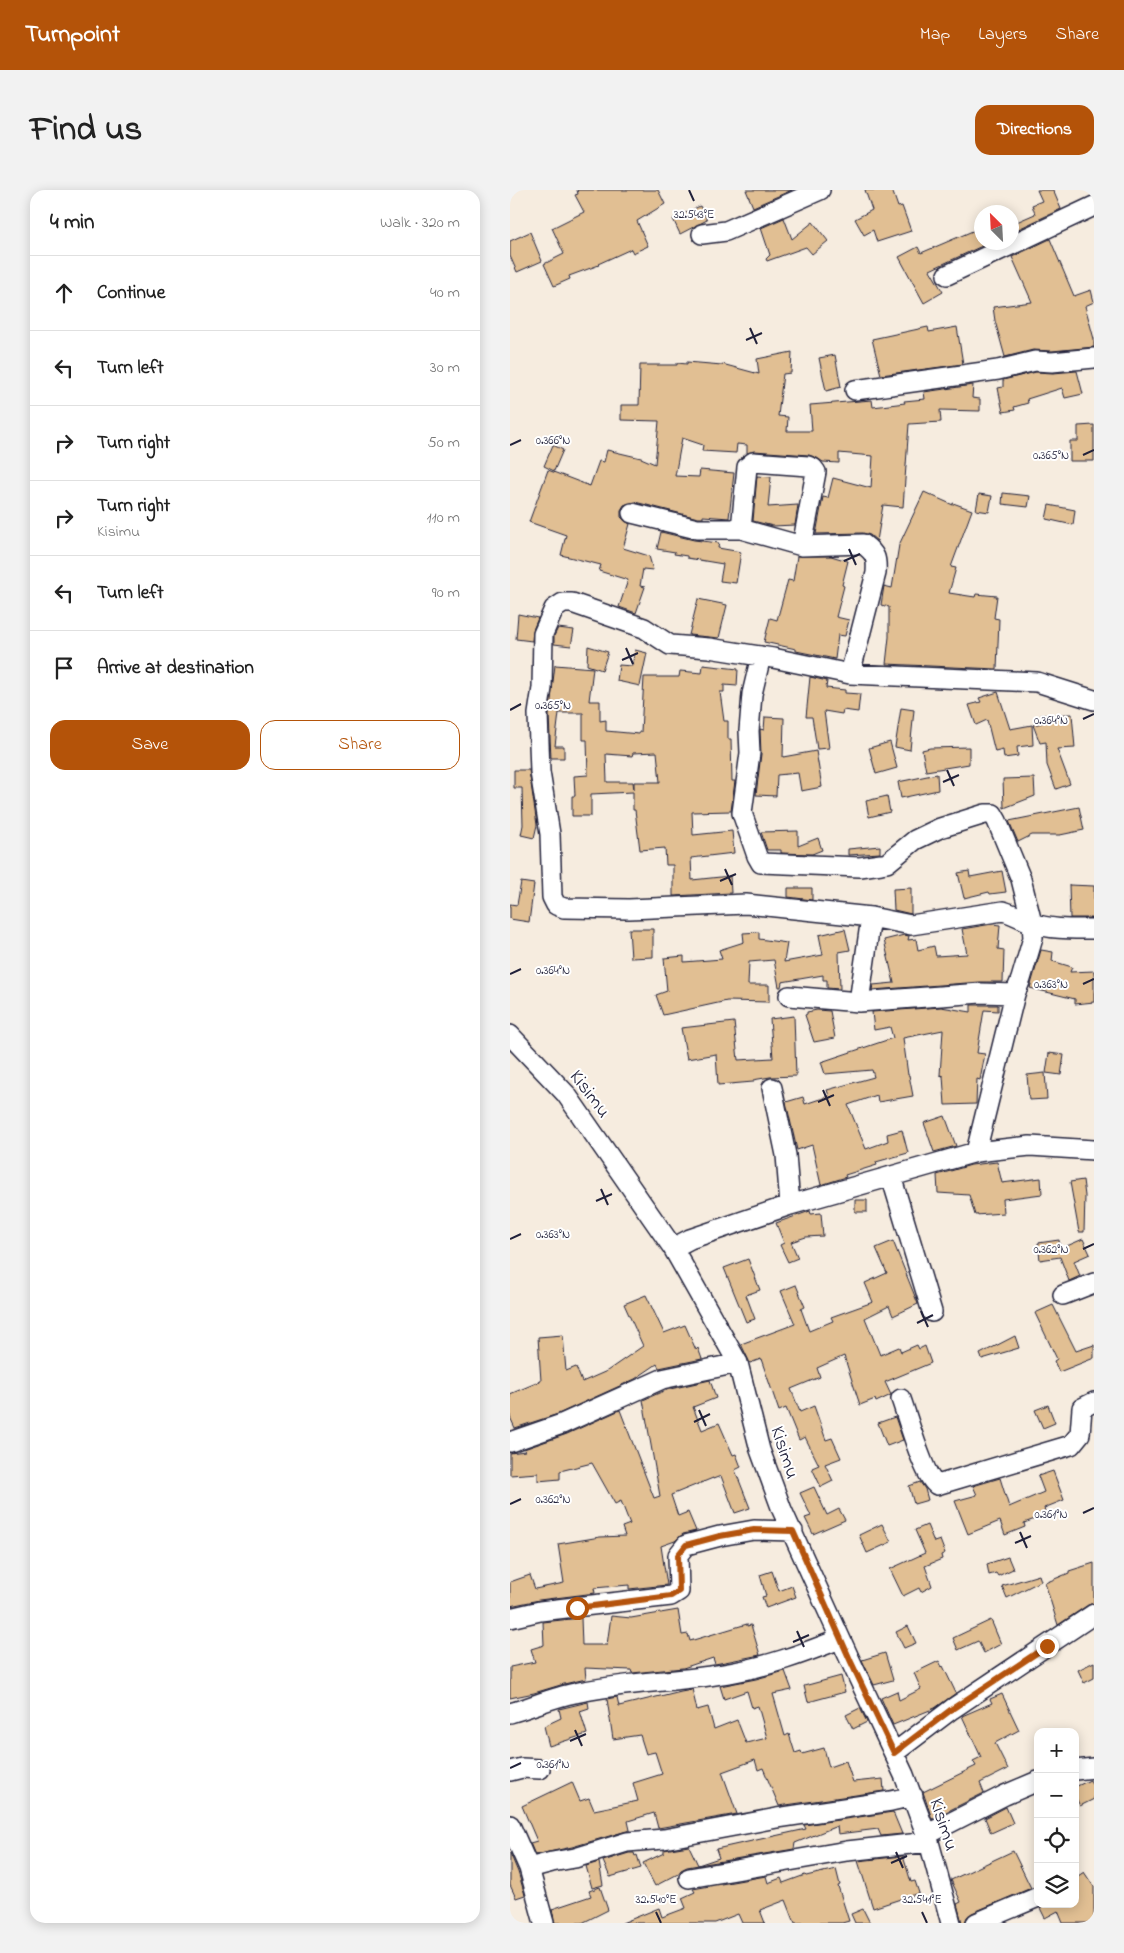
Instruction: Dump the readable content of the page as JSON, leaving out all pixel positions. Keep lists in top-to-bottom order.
{
  "streets": {
    "street": ["Kisimu"]
  },
  "north": "top left",
  "page": {
    "header": "Turnpoint",
    "nav": ["Map", "Layers", "Share"],
    "title": "Find us",
    "buttons": [
      "Directions",
      ["Save", "Share"]
    ],
    "heading": ["4 min", "Walk · 320 m"],
    "list": [
      ["Continue", "40 m"],
      ["Turn left", "30 m"],
      ["Turn right", "50 m"],
      ["Turn right", "Kisimu", "110 m"],
      ["Turn left", "90 m"],
      "Arrive at destination"
    ],
    "map_buttons": ["+", "−"]
  },
  "coordinates": [
    "32.543°E",
    "0.366°N",
    "0.365°N",
    "0.364°N",
    "0.363°N",
    "0.362°N",
    "0.361°N",
    "32.540°E",
    "32.541°E"
  ]
}
